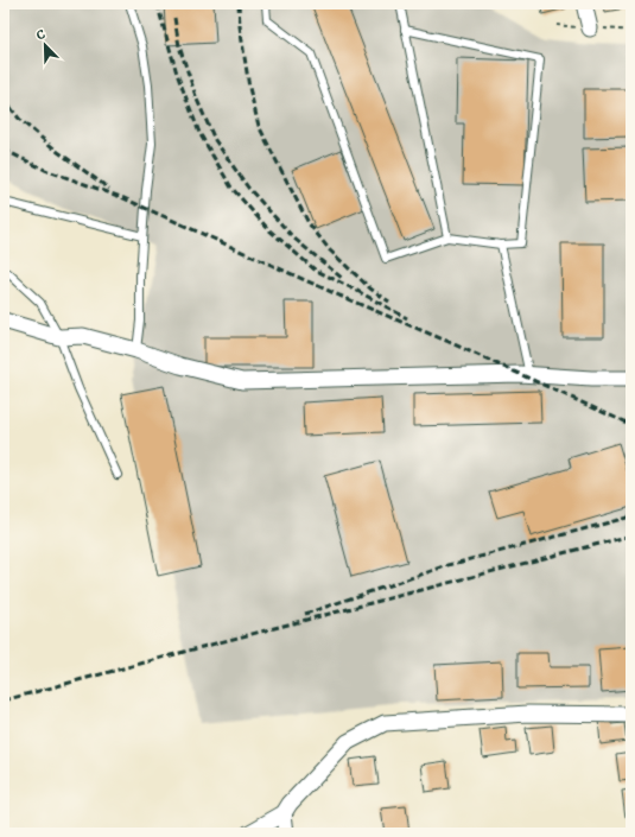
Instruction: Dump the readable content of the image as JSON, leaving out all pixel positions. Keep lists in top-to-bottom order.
{
  "north": "top left"
}
